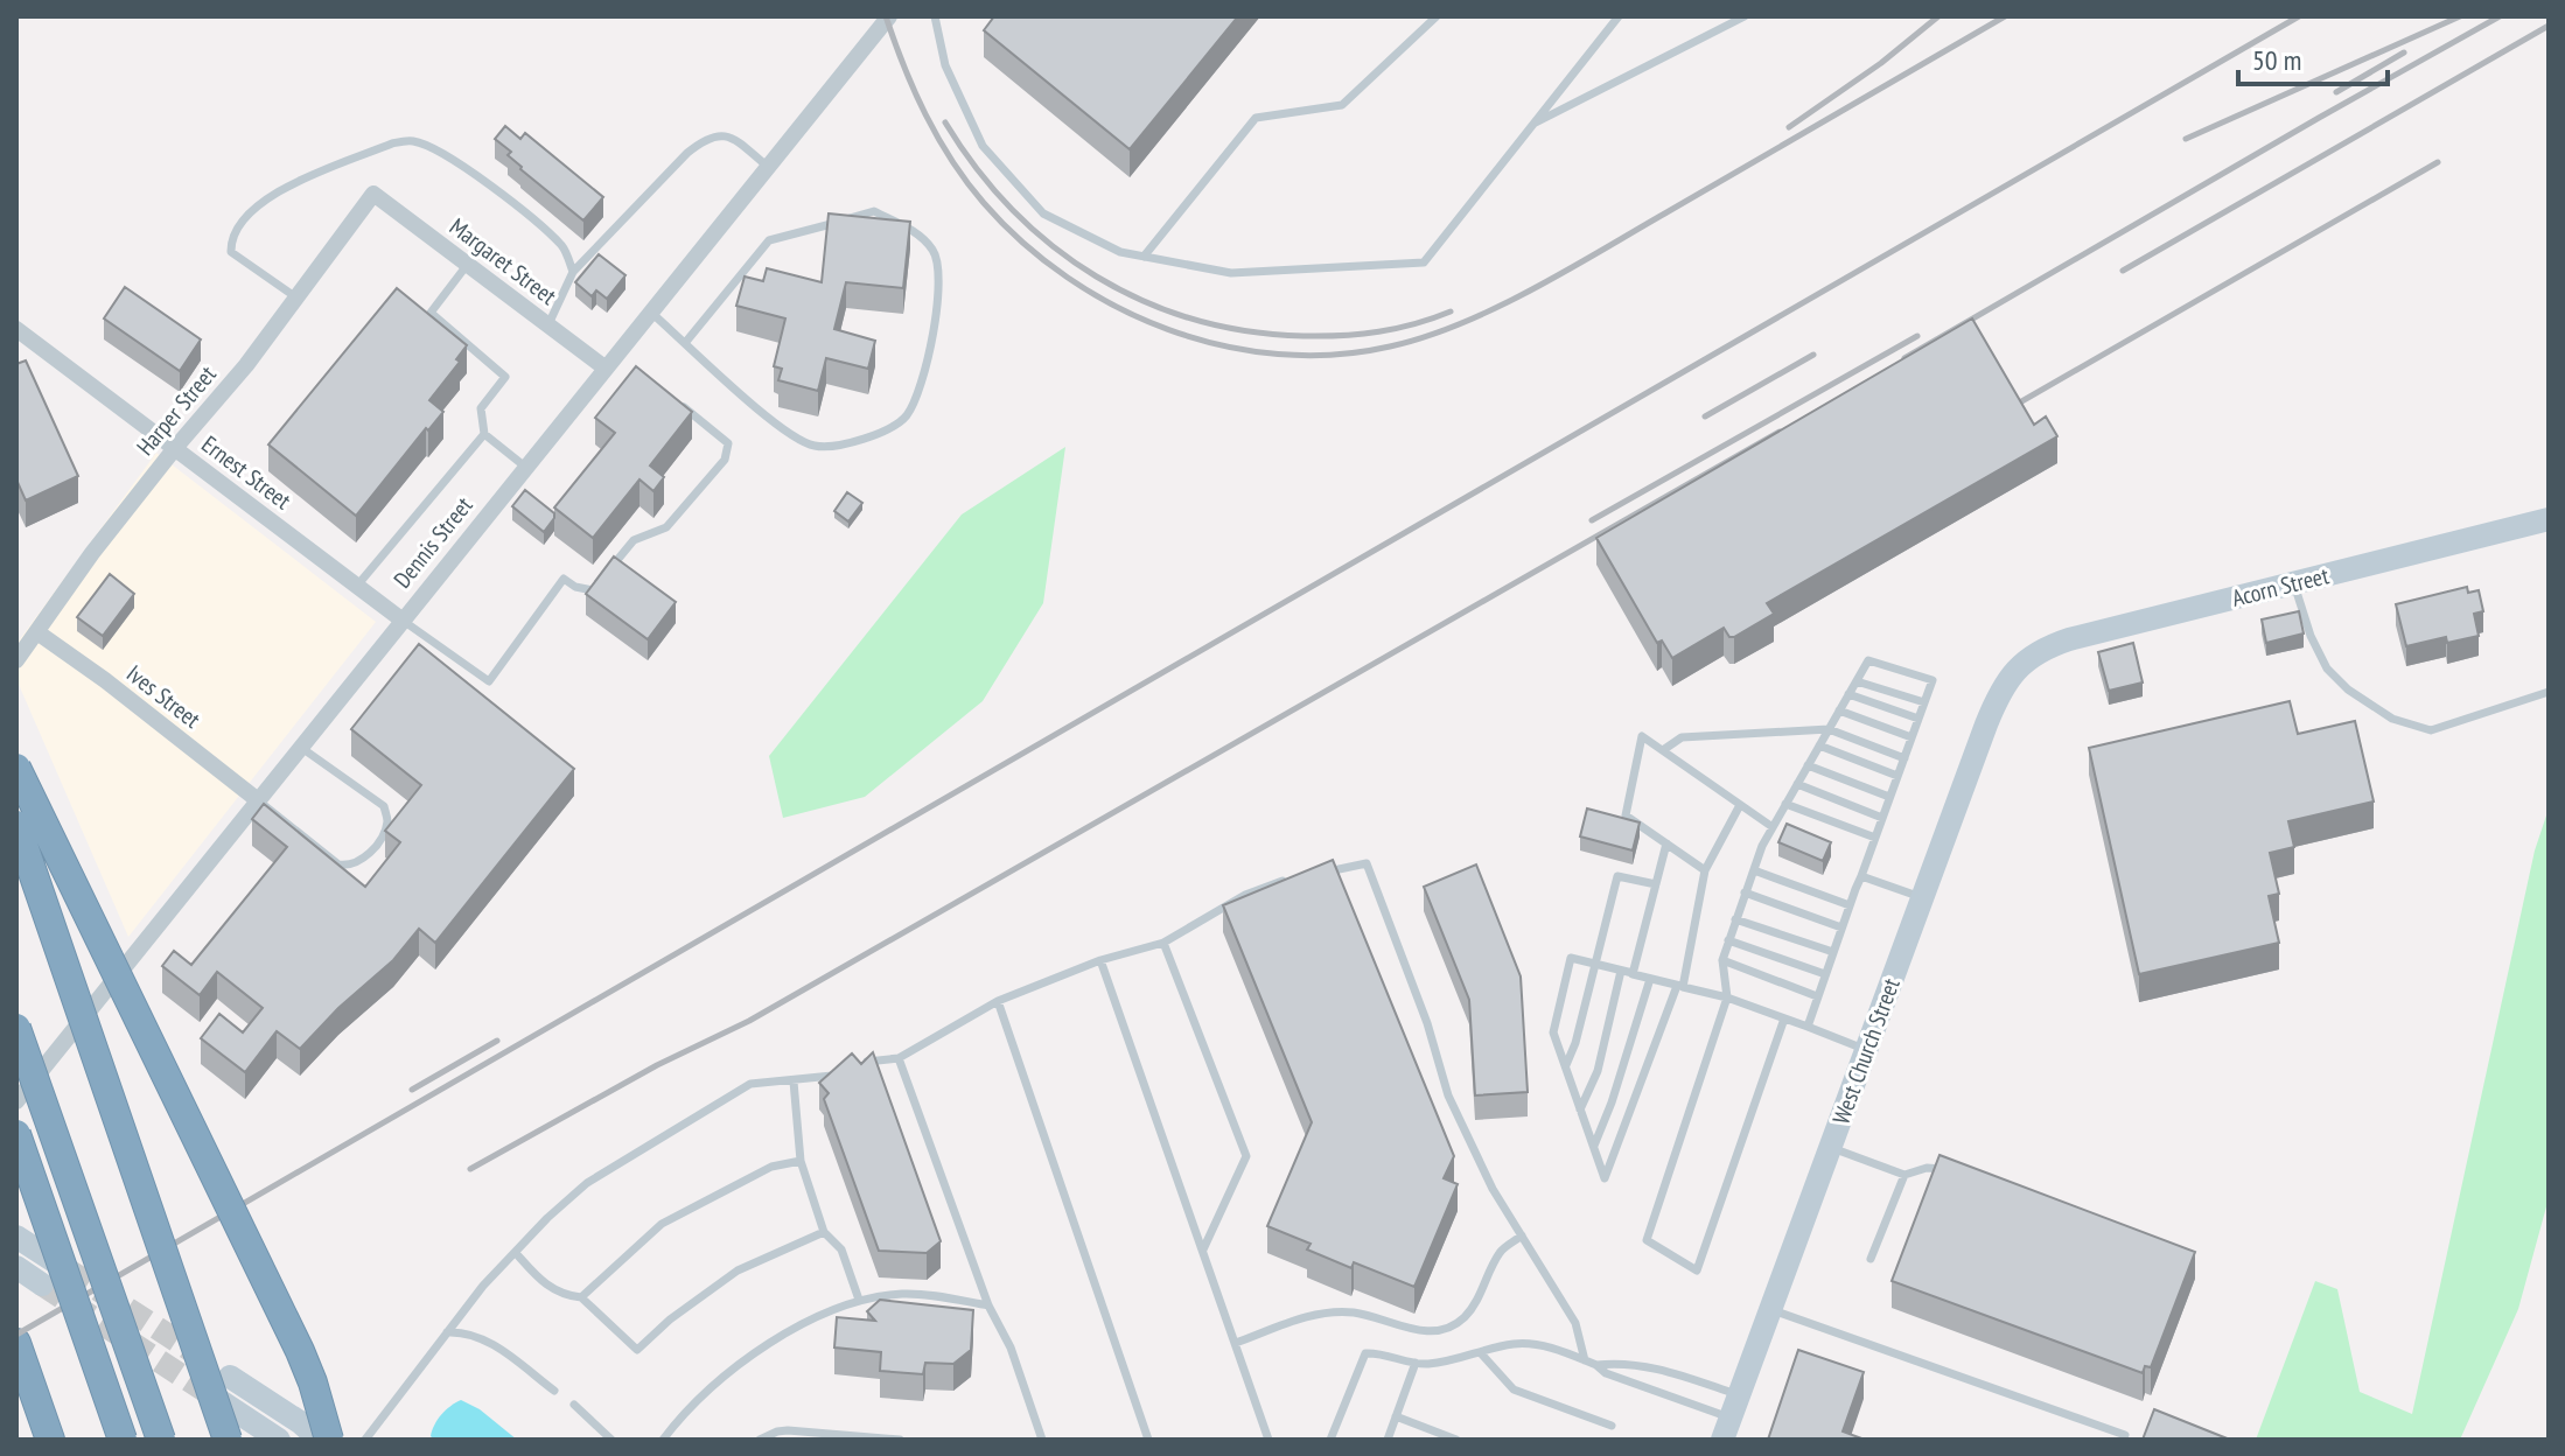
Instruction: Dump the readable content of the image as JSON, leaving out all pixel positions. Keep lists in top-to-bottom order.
{
  "streets": {
    "street": [
      "Margaret Street",
      "Harper Street",
      "Ernest Street",
      "Dennis Street",
      "Acorn Street",
      "Ives Street",
      "West Church Street"
    ]
  },
  "crossings": [
    ["Margaret Street", "Harper Street"],
    ["Margaret Street", "Dennis Street"],
    ["Harper Street", "Ernest Street"],
    ["Harper Street", "Ives Street"],
    ["Ernest Street", "Dennis Street"],
    ["Dennis Street", "Ives Street"],
    ["Acorn Street", "West Church Street"]
  ],
  "scale_bar": "50 m"
}
